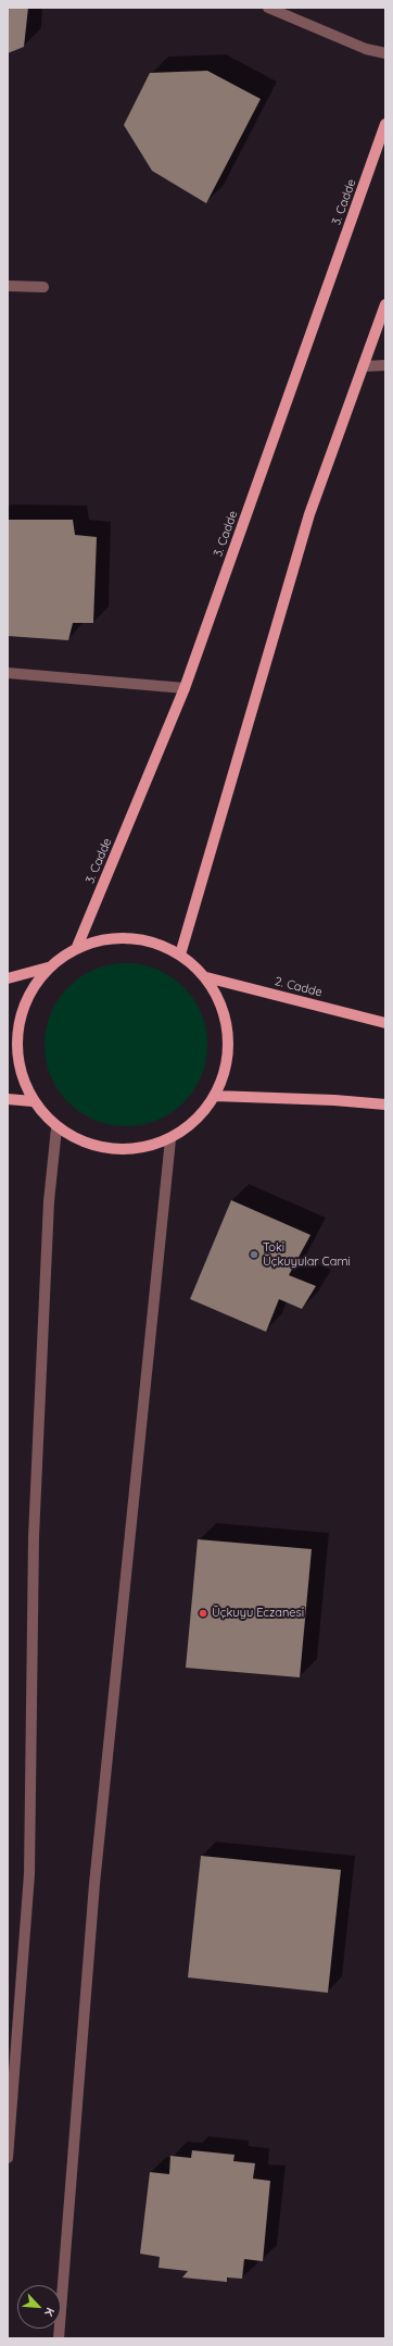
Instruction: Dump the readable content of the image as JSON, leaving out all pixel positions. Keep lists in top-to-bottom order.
{
  "streets": {
    "main road": ["3. Cadde", "2. Cadde"]
  },
  "places": ["Toki Üçkuyular Cami", "Üçkuyu Eczanesi"],
  "north": "bottom right"
}
